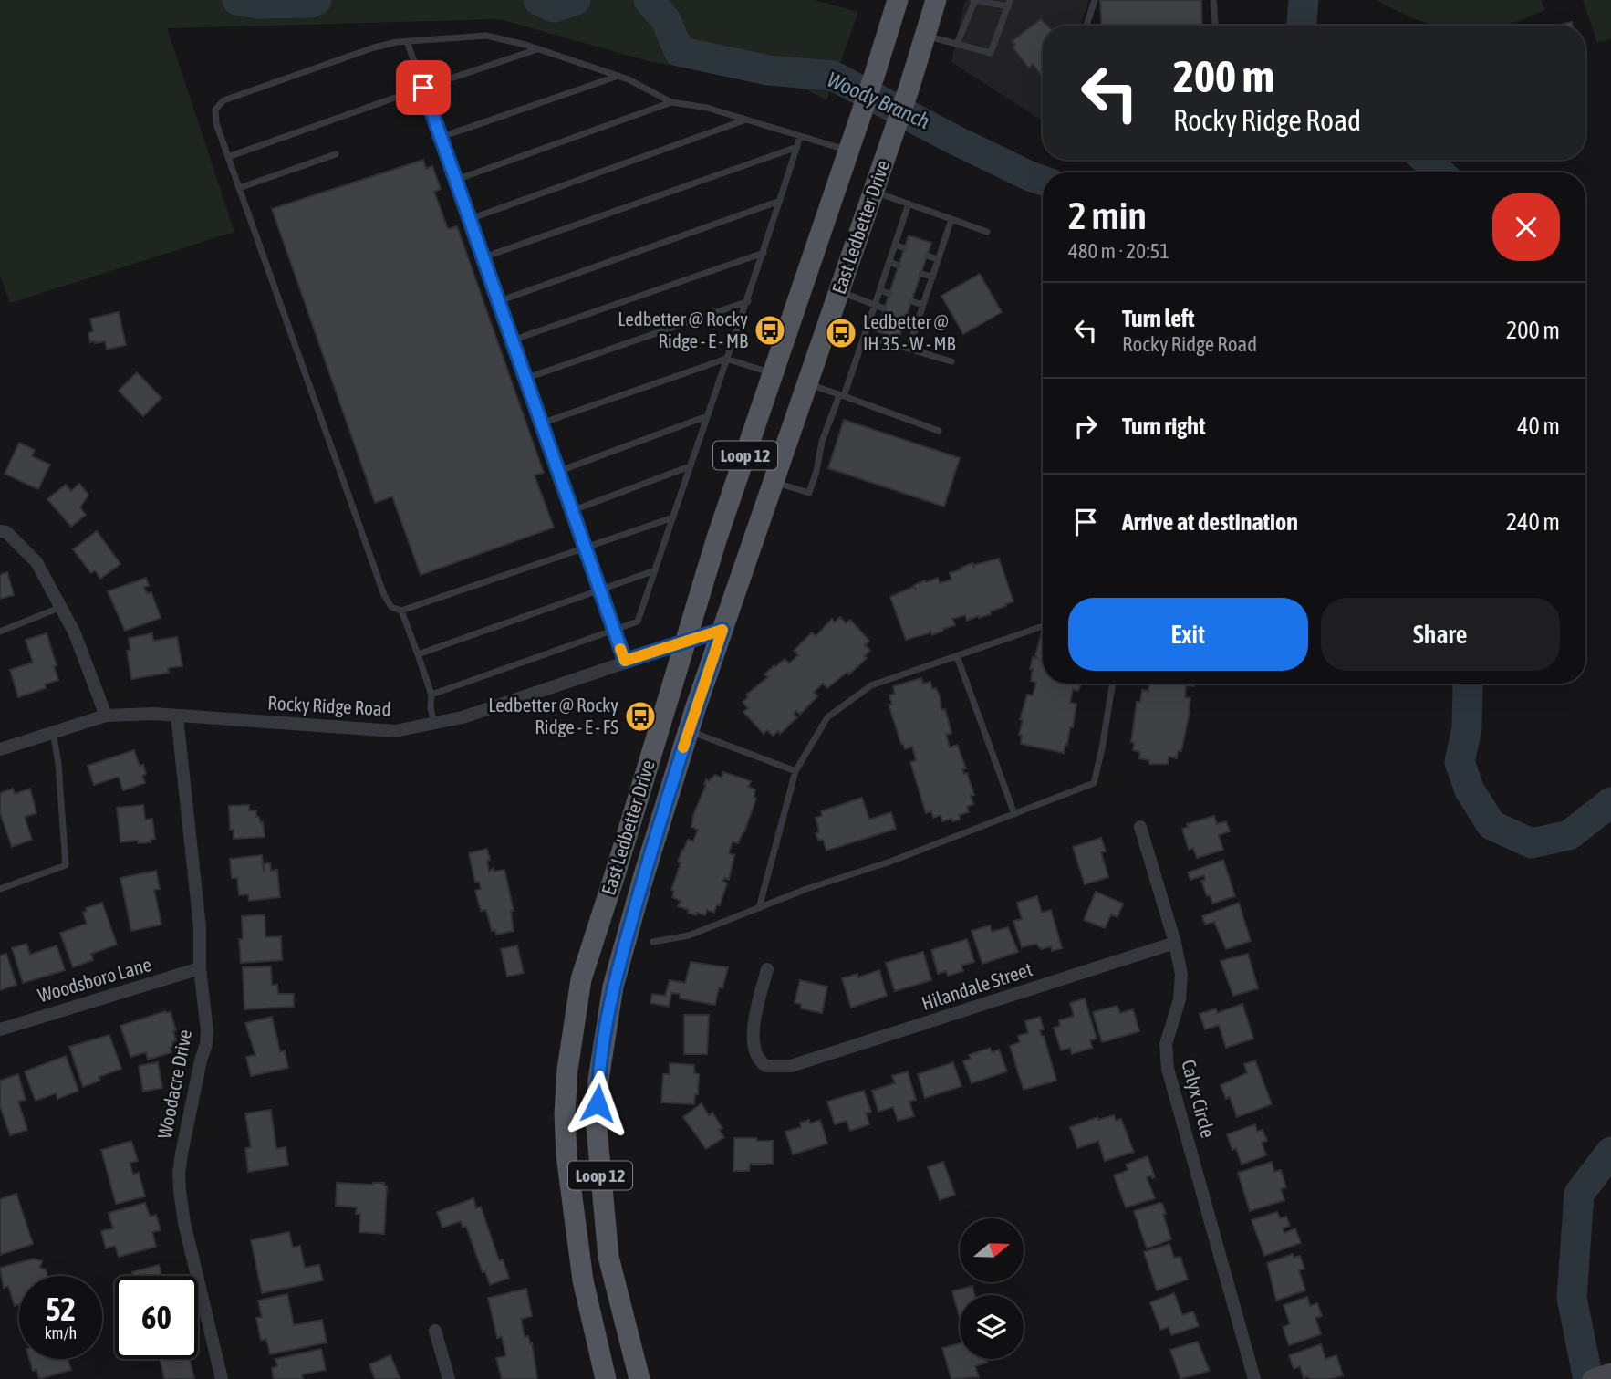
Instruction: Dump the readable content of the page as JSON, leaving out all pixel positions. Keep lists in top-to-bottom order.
{
  "streets": {
    "main road": ["East Ledbetter Drive", "Loop 12"],
    "street": [
      "Rocky Ridge Road",
      "Woodsboro Lane",
      "Hilandale Street",
      "Woodacre Drive",
      "Calyx Circle"
    ]
  },
  "crossings": [
    ["East Ledbetter Drive", "Rocky Ridge Road"],
    ["Rocky Ridge Road", "Woodacre Drive"],
    ["Woodsboro Lane", "Woodacre Drive"],
    ["Hilandale Street", "Calyx Circle"]
  ],
  "water": ["Woody Branch"],
  "places": {
    "bus stop": ["Ledbetter @ Rocky Ridge - E - MB", "Ledbetter @ IH 35 - W - MB", "Ledbetter @ Rocky Ridge - E - FS"]
  },
  "north": "right",
  "page": {
    "turn": ["200 m", "Rocky Ridge Road"],
    "heading": ["2 min", "480 m · 20:51"],
    "list": [
      {
        "name": "Turn left",
        "note": "Rocky Ridge Road",
        "value": "200 m"
      },
      {
        "name": "Turn right",
        "value": "40 m"
      },
      {
        "name": "Arrive at destination",
        "value": "240 m"
      }
    ],
    "buttons": ["Exit", "Share"],
    "speed": "52 km/h",
    "limit": "60"
  }
}
